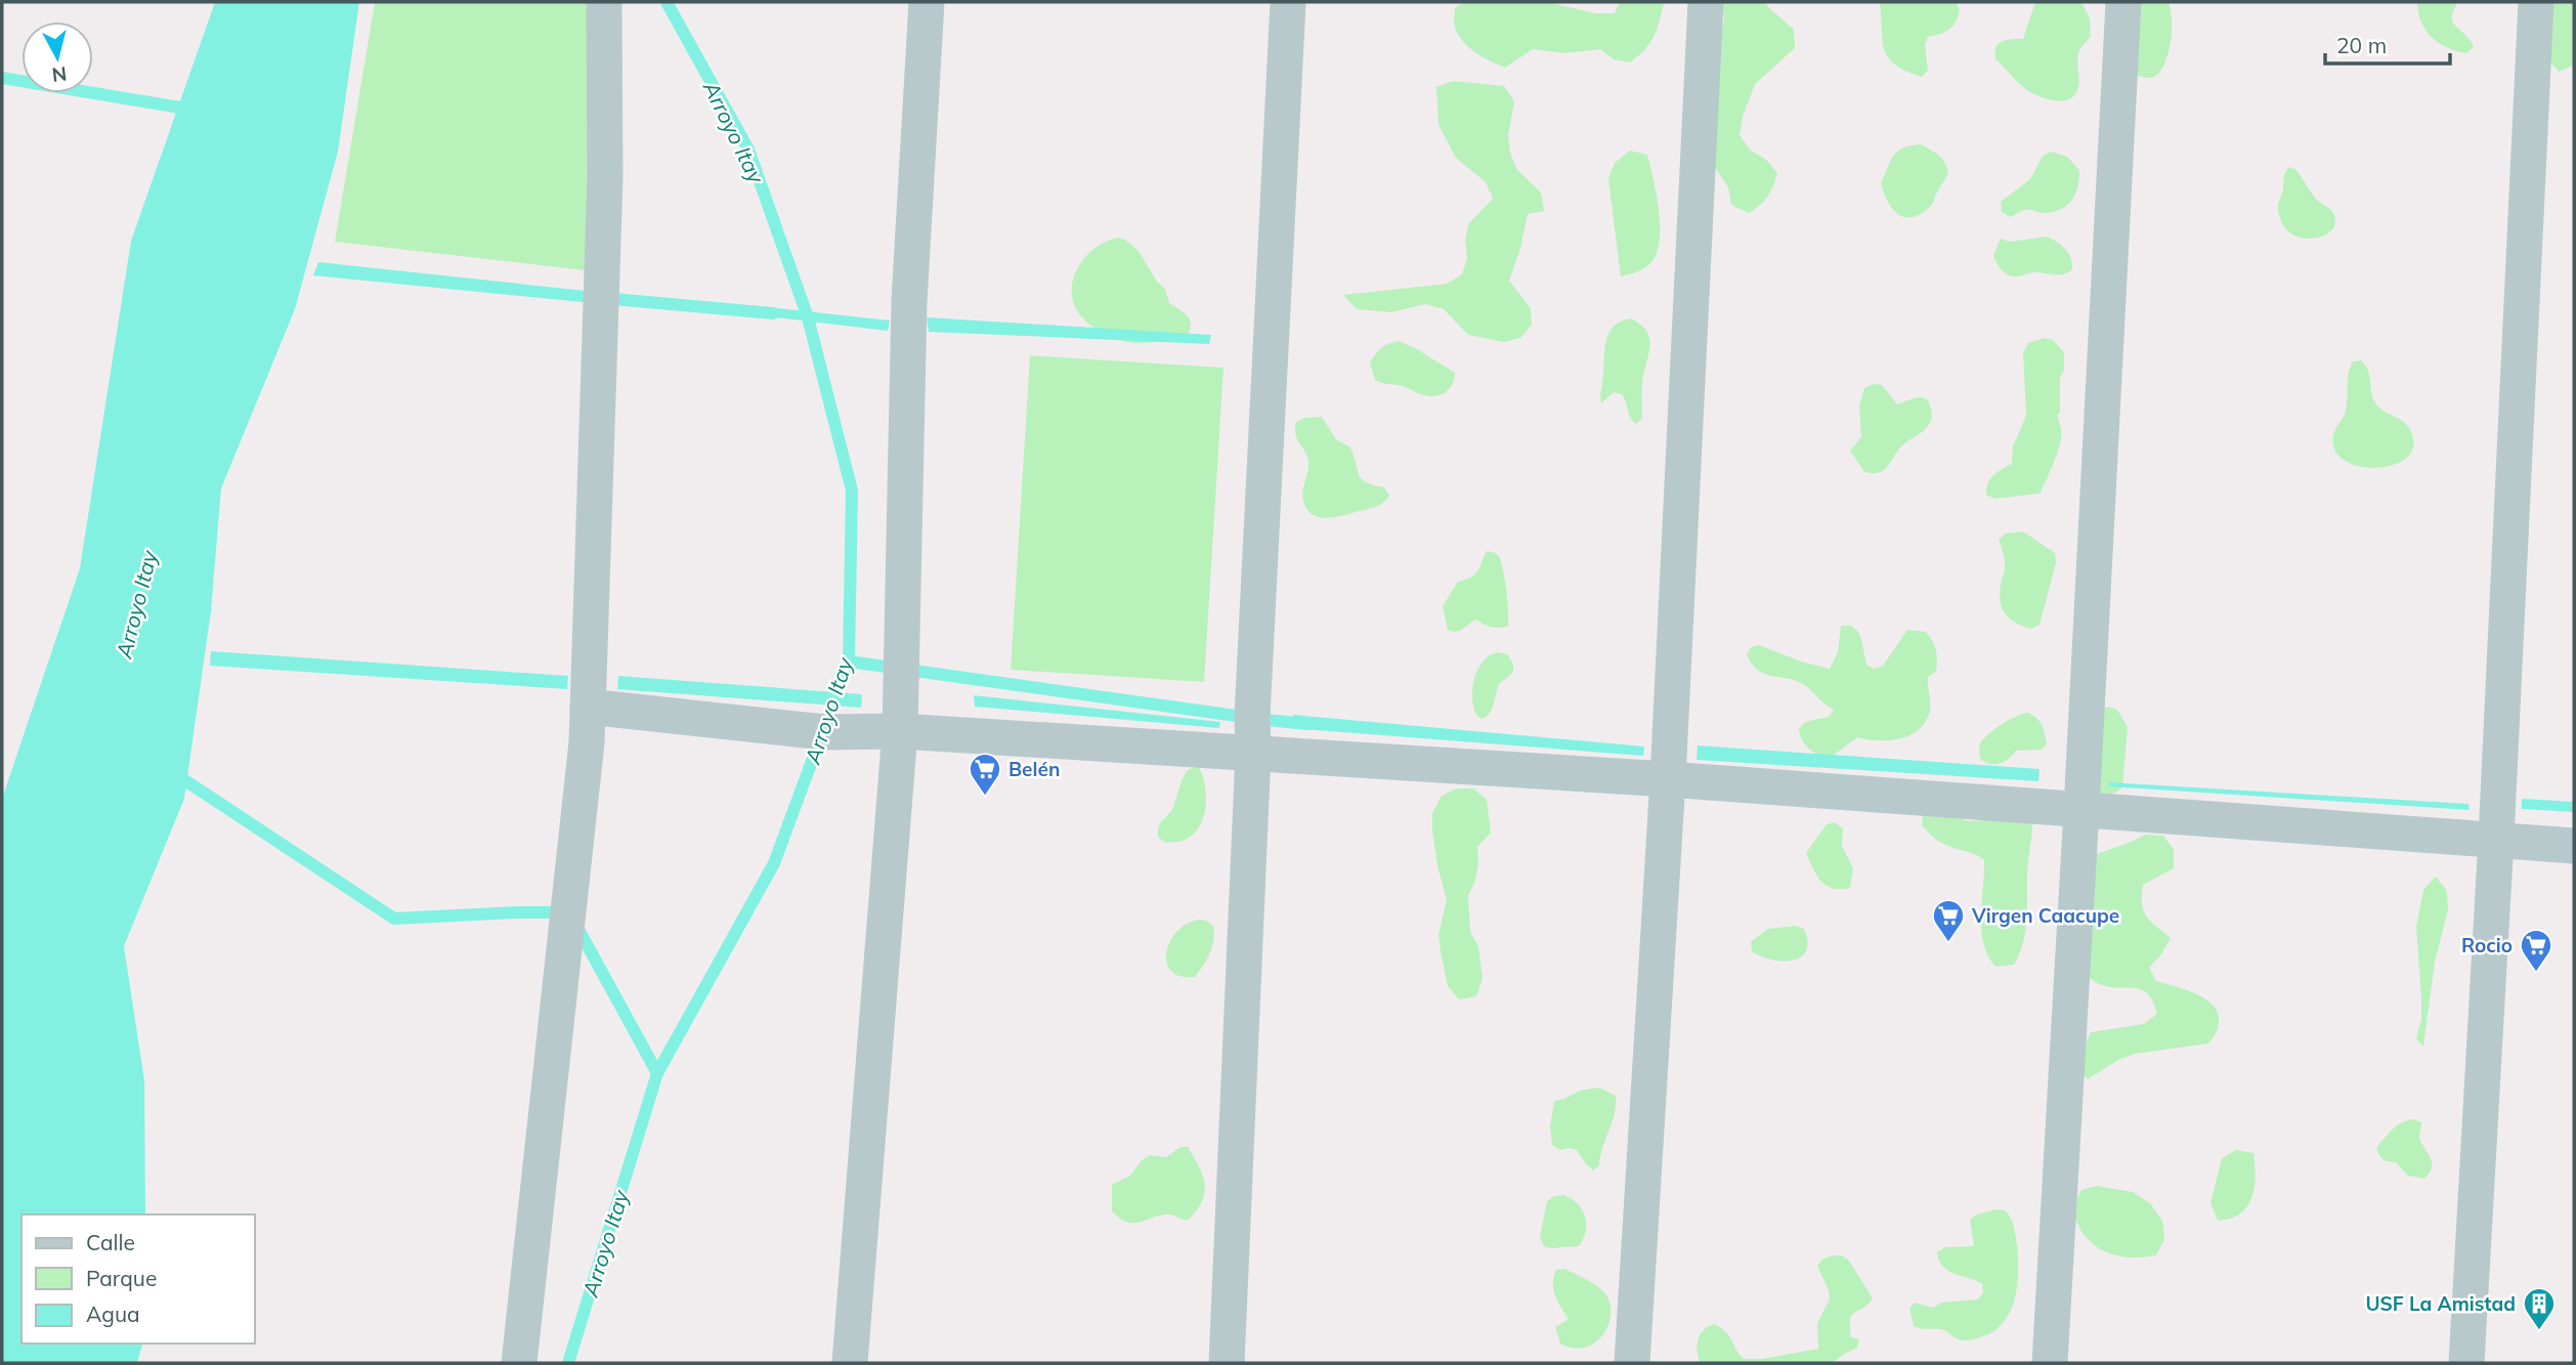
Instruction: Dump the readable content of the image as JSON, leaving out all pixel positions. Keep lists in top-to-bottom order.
{
  "water": ["Arroyo Itay"],
  "places": {
    "supermarket": ["Belén", "Virgen Caacupe", "Rocio"],
    "building": ["USF La Amistad"]
  },
  "legend": ["Calle", "Parque", "Agua"],
  "scale_bar": "20 m",
  "north": "bottom"
}
